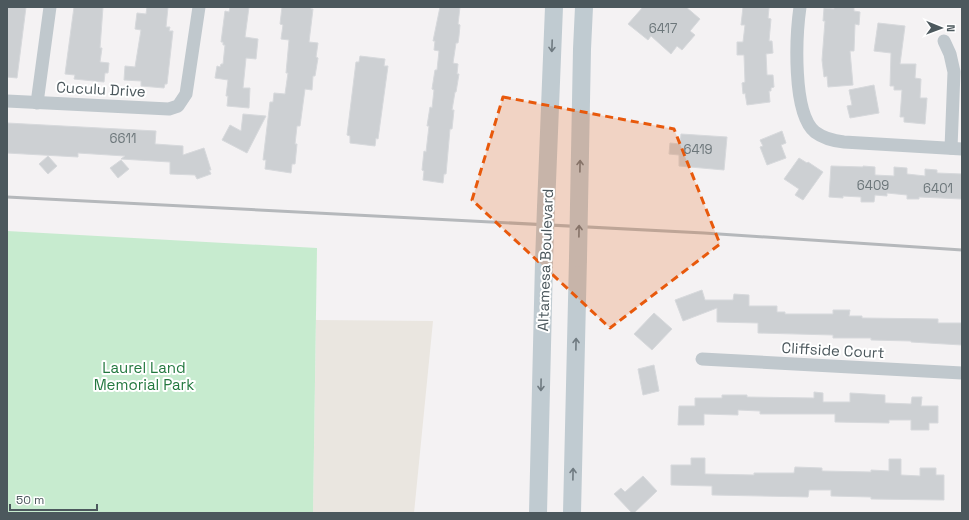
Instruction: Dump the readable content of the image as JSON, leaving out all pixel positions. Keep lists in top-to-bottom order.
{
  "streets": {
    "main road": ["Altamesa Boulevard"],
    "street": ["Cuculu Drive", "Cliffside Court"]
  },
  "parks": ["Laurel Land Memorial Park"],
  "house_numbers": [
    "6417",
    "6611",
    "6419",
    "6409",
    "6401"
  ],
  "scale_bar": "50 m",
  "north": "right"
}
